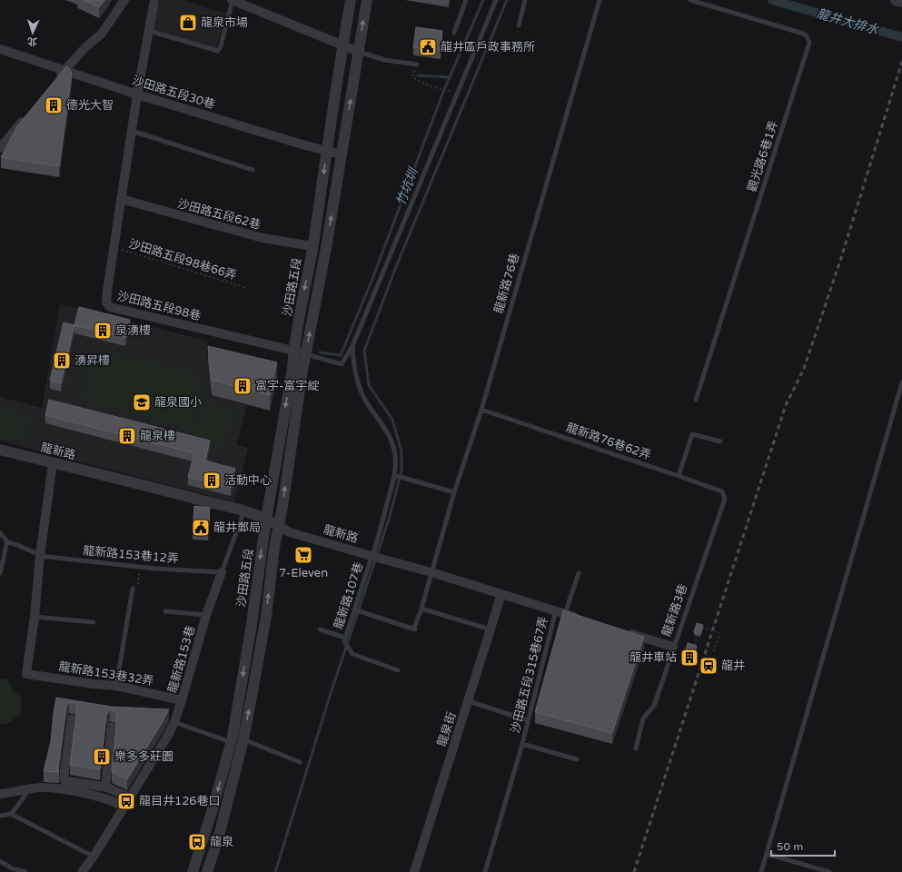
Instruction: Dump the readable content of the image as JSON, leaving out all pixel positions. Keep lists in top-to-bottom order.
{
  "streets": {
    "street": [
      "沙田路五段30巷",
      "沙田路五段62巷",
      "沙田路五段",
      "沙田路五段98巷",
      "龍新路",
      "龍新路153巷",
      "龍新路153巷32弄",
      "龍泉街"
    ],
    "lane": [
      "觀光路6巷1弄",
      "龍新路76巷",
      "龍新路76巷62弄",
      "龍新路153巷12弄",
      "龍新路107巷",
      "龍新路3巷",
      "沙田路五段315巷67弄"
    ],
    "path": ["沙田路五段98巷66弄"]
  },
  "crossings": [
    ["沙田路五段30巷", "沙田路五段"],
    ["沙田路五段30巷", "沙田路五段98巷"],
    ["沙田路五段62巷", "沙田路五段"],
    ["沙田路五段62巷", "沙田路五段98巷"],
    ["沙田路五段98巷66弄", "沙田路五段98巷"],
    ["龍新路76巷", "龍新路76巷62弄"],
    ["龍新路76巷", "龍新路"],
    ["龍新路76巷", "龍新路107巷"],
    ["沙田路五段", "沙田路五段98巷"],
    ["沙田路五段", "龍新路"],
    ["龍新路76巷62弄", "龍新路3巷"],
    ["龍新路", "龍新路107巷"],
    ["龍新路", "龍新路153巷"],
    ["龍新路", "沙田路五段315巷67弄"],
    ["龍新路", "龍泉街"],
    ["龍新路153巷12弄", "龍新路153巷"],
    ["龍新路153巷", "龍新路153巷32弄"]
  ],
  "water": ["龍井大排水", "竹坑圳"],
  "places": {
    "shop": ["龍泉市場"],
    "public building": ["龍井區戶政事務所", "龍井郵局"],
    "building": [
      "德光大智",
      "泉湧樓",
      "湧昇樓",
      "富宇-富宇綻",
      "龍泉樓",
      "活動中心",
      "龍井車站",
      "樂多多莊園"
    ],
    "school or university": ["龍泉國小"],
    "supermarket": ["7-Eleven"],
    "station": ["龍井"],
    "bus stop": ["龍目井126巷口", "龍泉"]
  },
  "scale_bar": "50 m",
  "north": "bottom"
}
